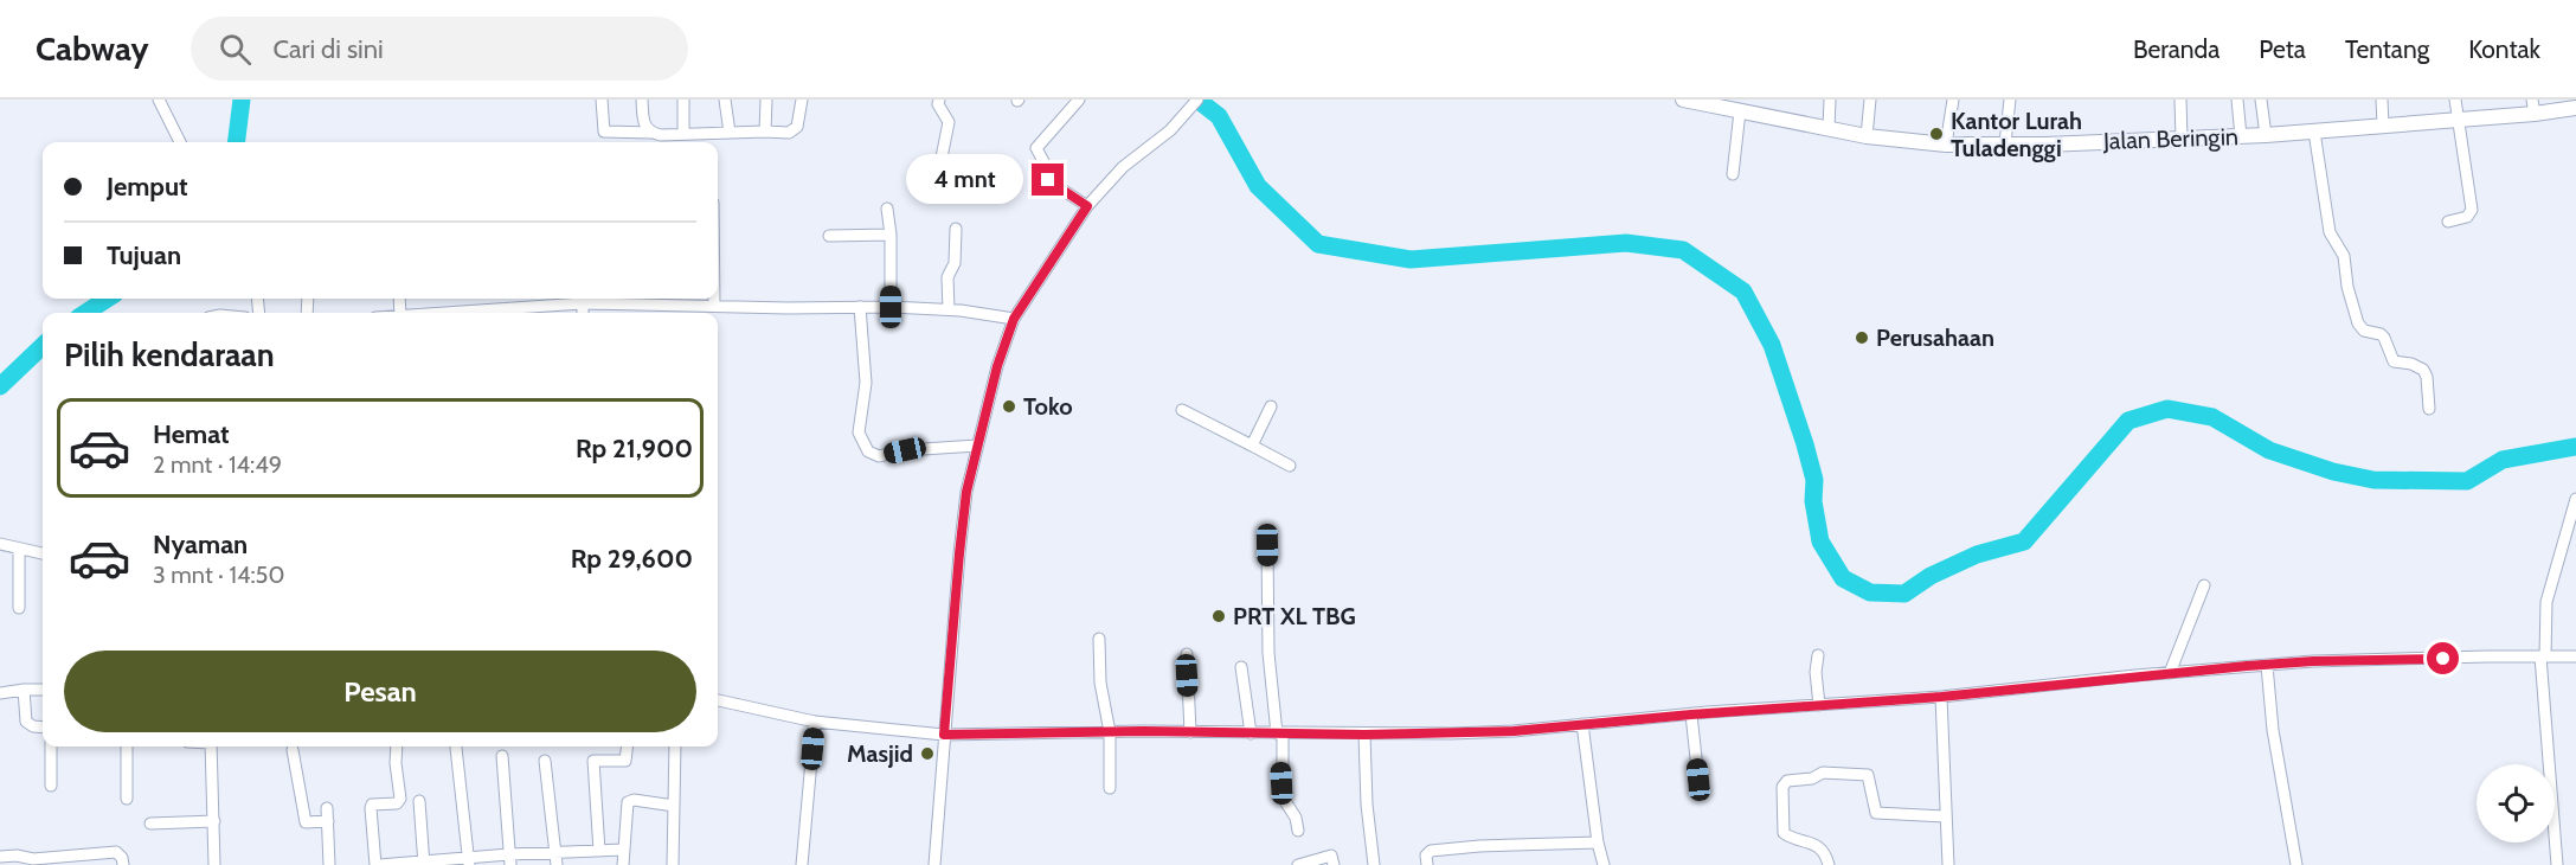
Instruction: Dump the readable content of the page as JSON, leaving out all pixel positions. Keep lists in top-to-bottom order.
{
  "streets": {
    "street": ["Jalan Beringin"]
  },
  "places": [
    "Kantor Lurah Tuladenggi",
    "Perusahaan",
    "Toko",
    "PRT XL TBG",
    "Masjid"
  ],
  "page": {
    "header": "Cabway",
    "search": "Cari di sini",
    "nav": [
      "Beranda",
      "Peta",
      "Tentang",
      "Kontak"
    ],
    "banner": ["Jemput", "Tujuan"],
    "bubble": "4 mnt",
    "heading": "Pilih kendaraan",
    "list": [
      {
        "name": "Hemat",
        "note": "2 mnt · 14:49",
        "value": "Rp 21,900"
      },
      {
        "name": "Nyaman",
        "note": "3 mnt · 14:50",
        "value": "Rp 29,600"
      }
    ],
    "buttons": "Pesan"
  }
}
